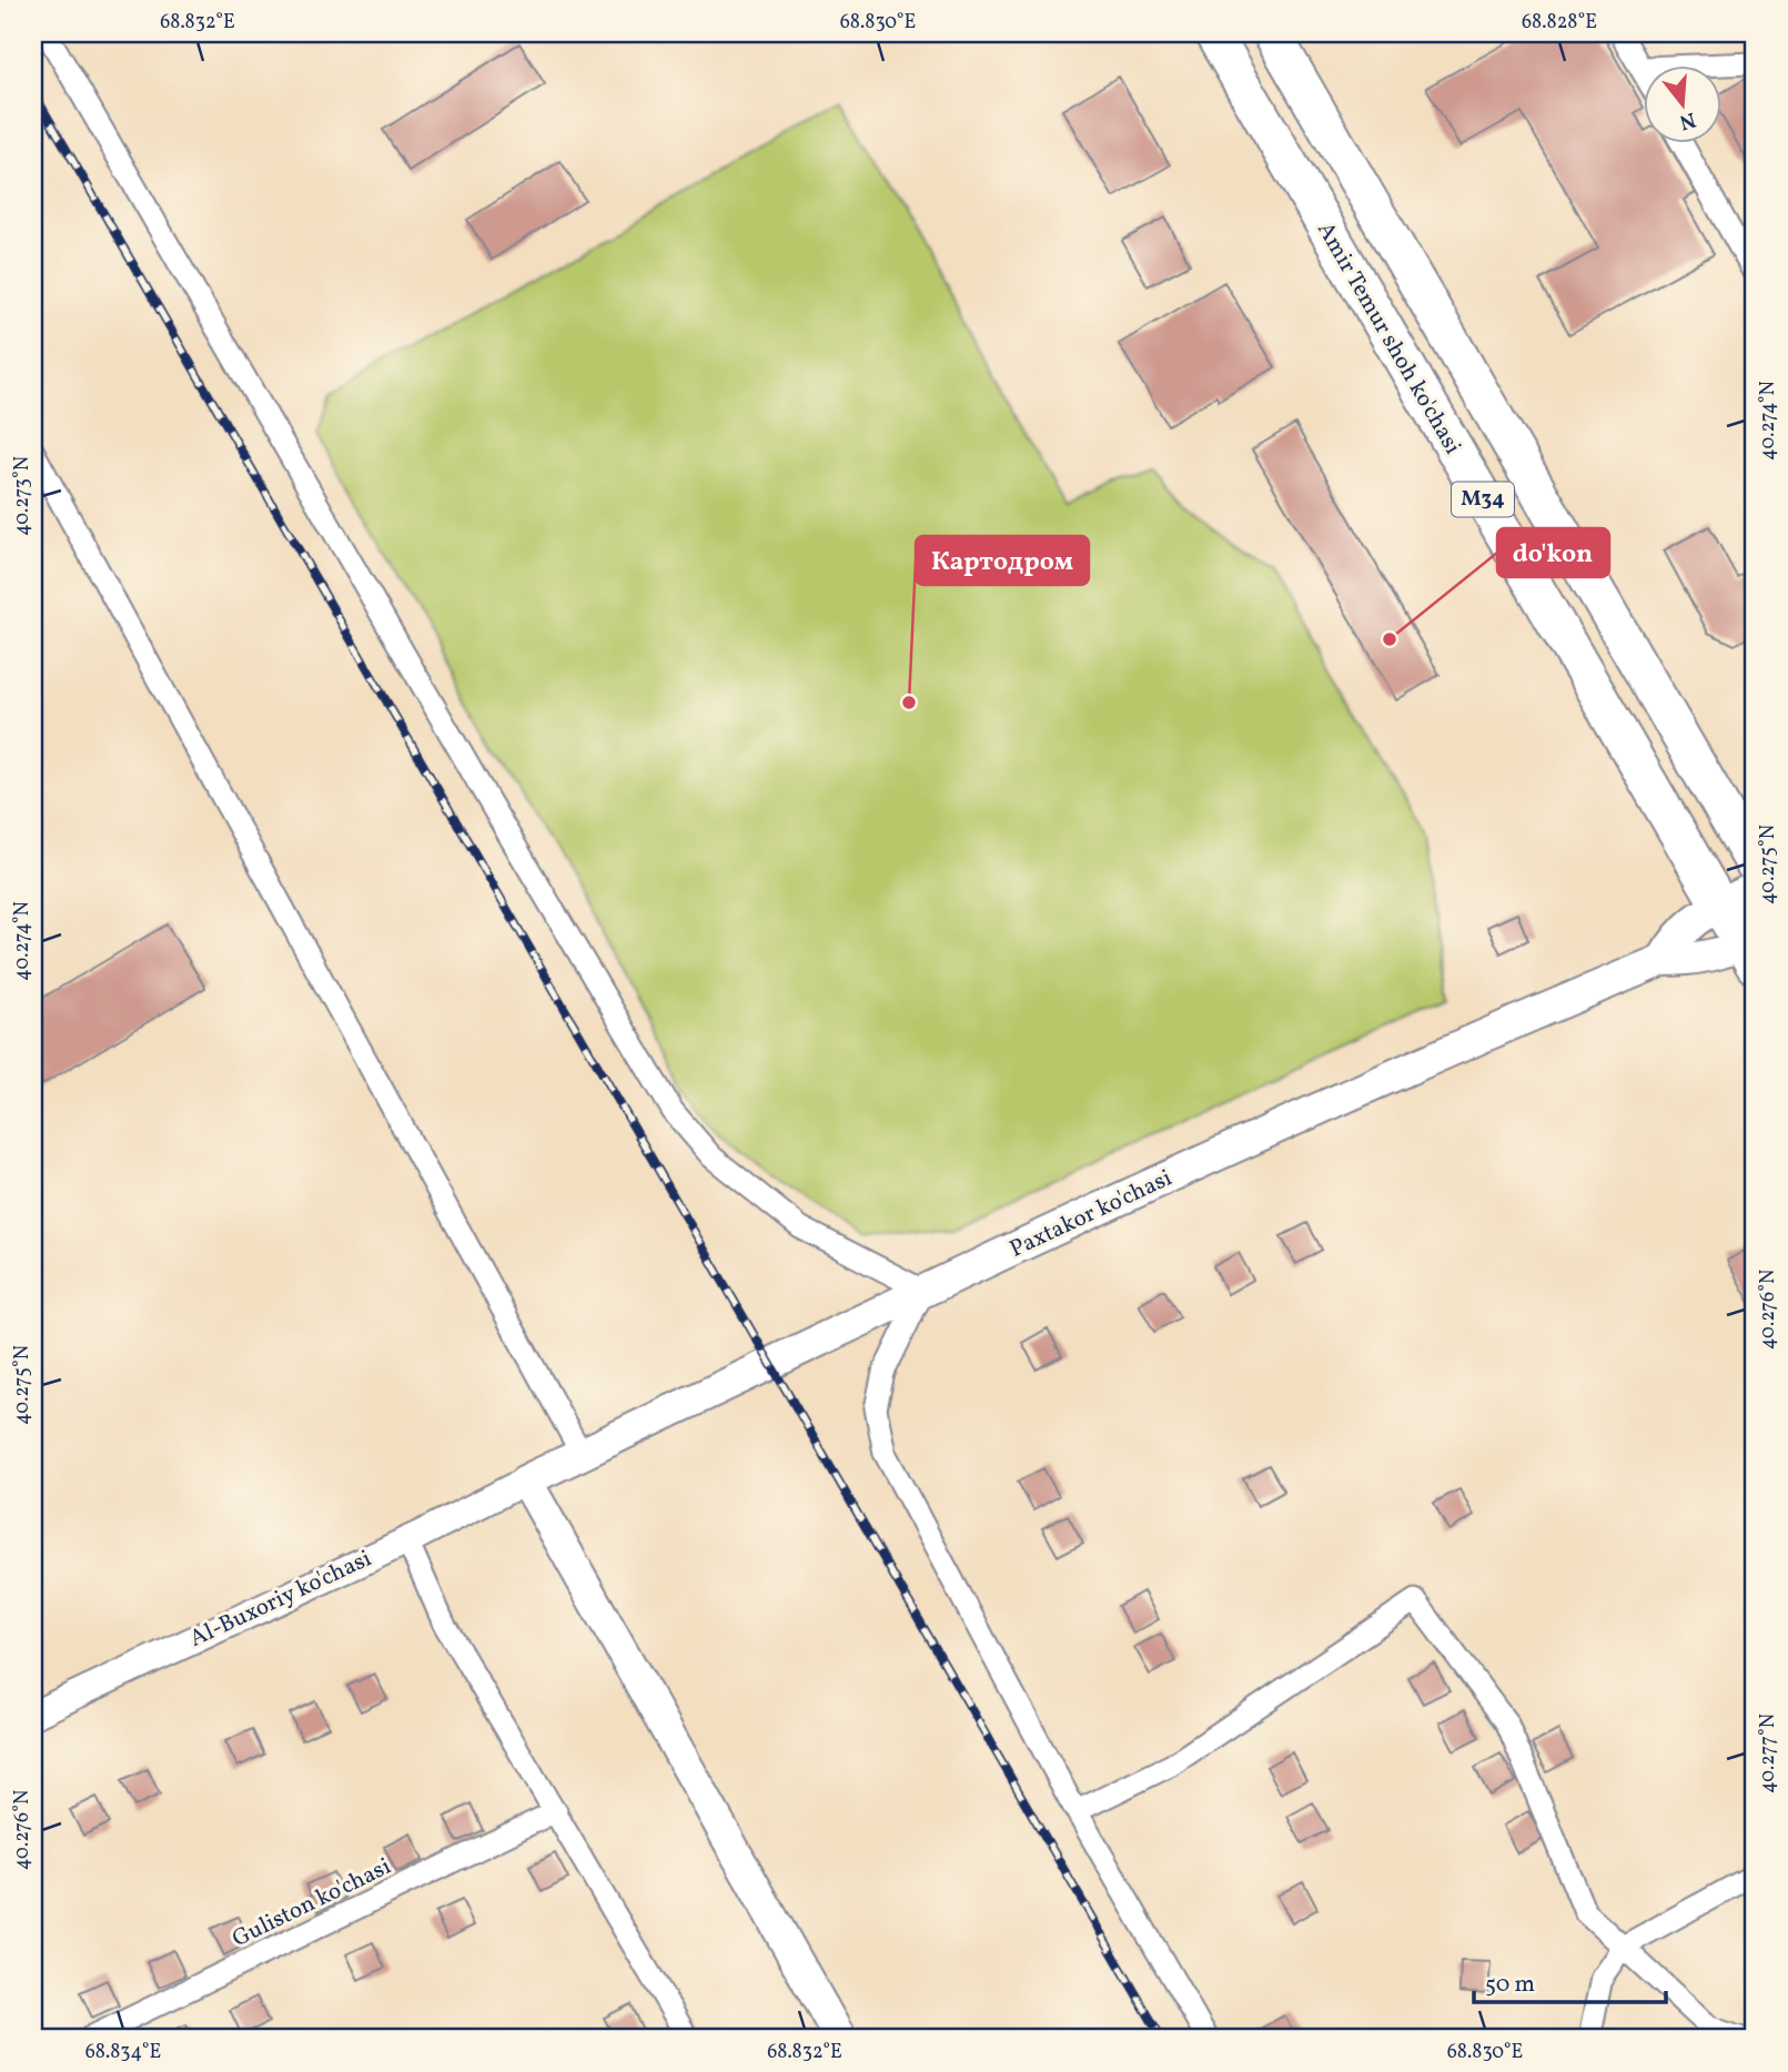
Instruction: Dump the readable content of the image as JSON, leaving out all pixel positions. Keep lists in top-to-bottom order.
{
  "streets": {
    "highway": ["Amir Temur shoh ko'chasi", "M34"],
    "main road": ["Paxtakor ko'chasi"],
    "street": ["Al-Buxoriy ko'chasi", "Guliston ko'chasi"]
  },
  "crossings": [
    ["Amir Temur shoh ko'chasi", "Paxtakor ko'chasi"],
    ["Paxtakor ko'chasi", "Al-Buxoriy ko'chasi"]
  ],
  "places": ["do'kon", "Картодром"],
  "scale_bar": "50 m",
  "north": "bottom",
  "coordinates": [
    "68.832°E",
    "68.830°E",
    "68.828°E",
    "40.274°N",
    "40.273°N",
    "40.275°N",
    "40.276°N",
    "40.277°N",
    "68.834°E"
  ]
}
